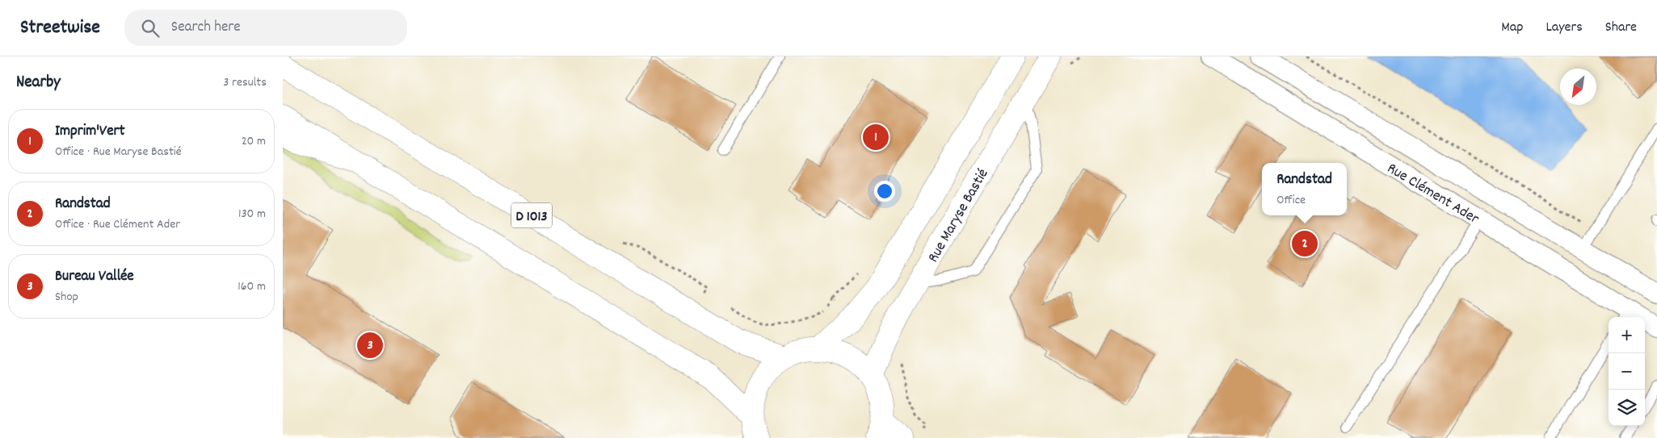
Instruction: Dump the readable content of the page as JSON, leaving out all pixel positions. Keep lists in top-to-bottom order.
{
  "streets": {
    "main road": ["Rue Maryse Bastié", "D 1013"],
    "street": ["Rue Clément Ader"]
  },
  "north": "bottom left",
  "page": {
    "header": "Streetwise",
    "search": "Search here",
    "nav": ["Map", "Layers", "Share"],
    "heading": ["Nearby", "3 results"],
    "list": [
      {
        "mark": "1",
        "name": "Imprim'Vert",
        "note": "Office · Rue Maryse Bastié",
        "value": "20 m"
      },
      {
        "mark": "2",
        "name": "Randstad",
        "note": "Office · Rue Clément Ader",
        "value": "130 m"
      },
      {
        "mark": "3",
        "name": "Bureau Vallée",
        "note": "Shop",
        "value": "160 m"
      }
    ],
    "pins": ["1", "2", "3"],
    "popup": ["Randstad", "Office"],
    "map_buttons": ["+", "−"]
  }
}
